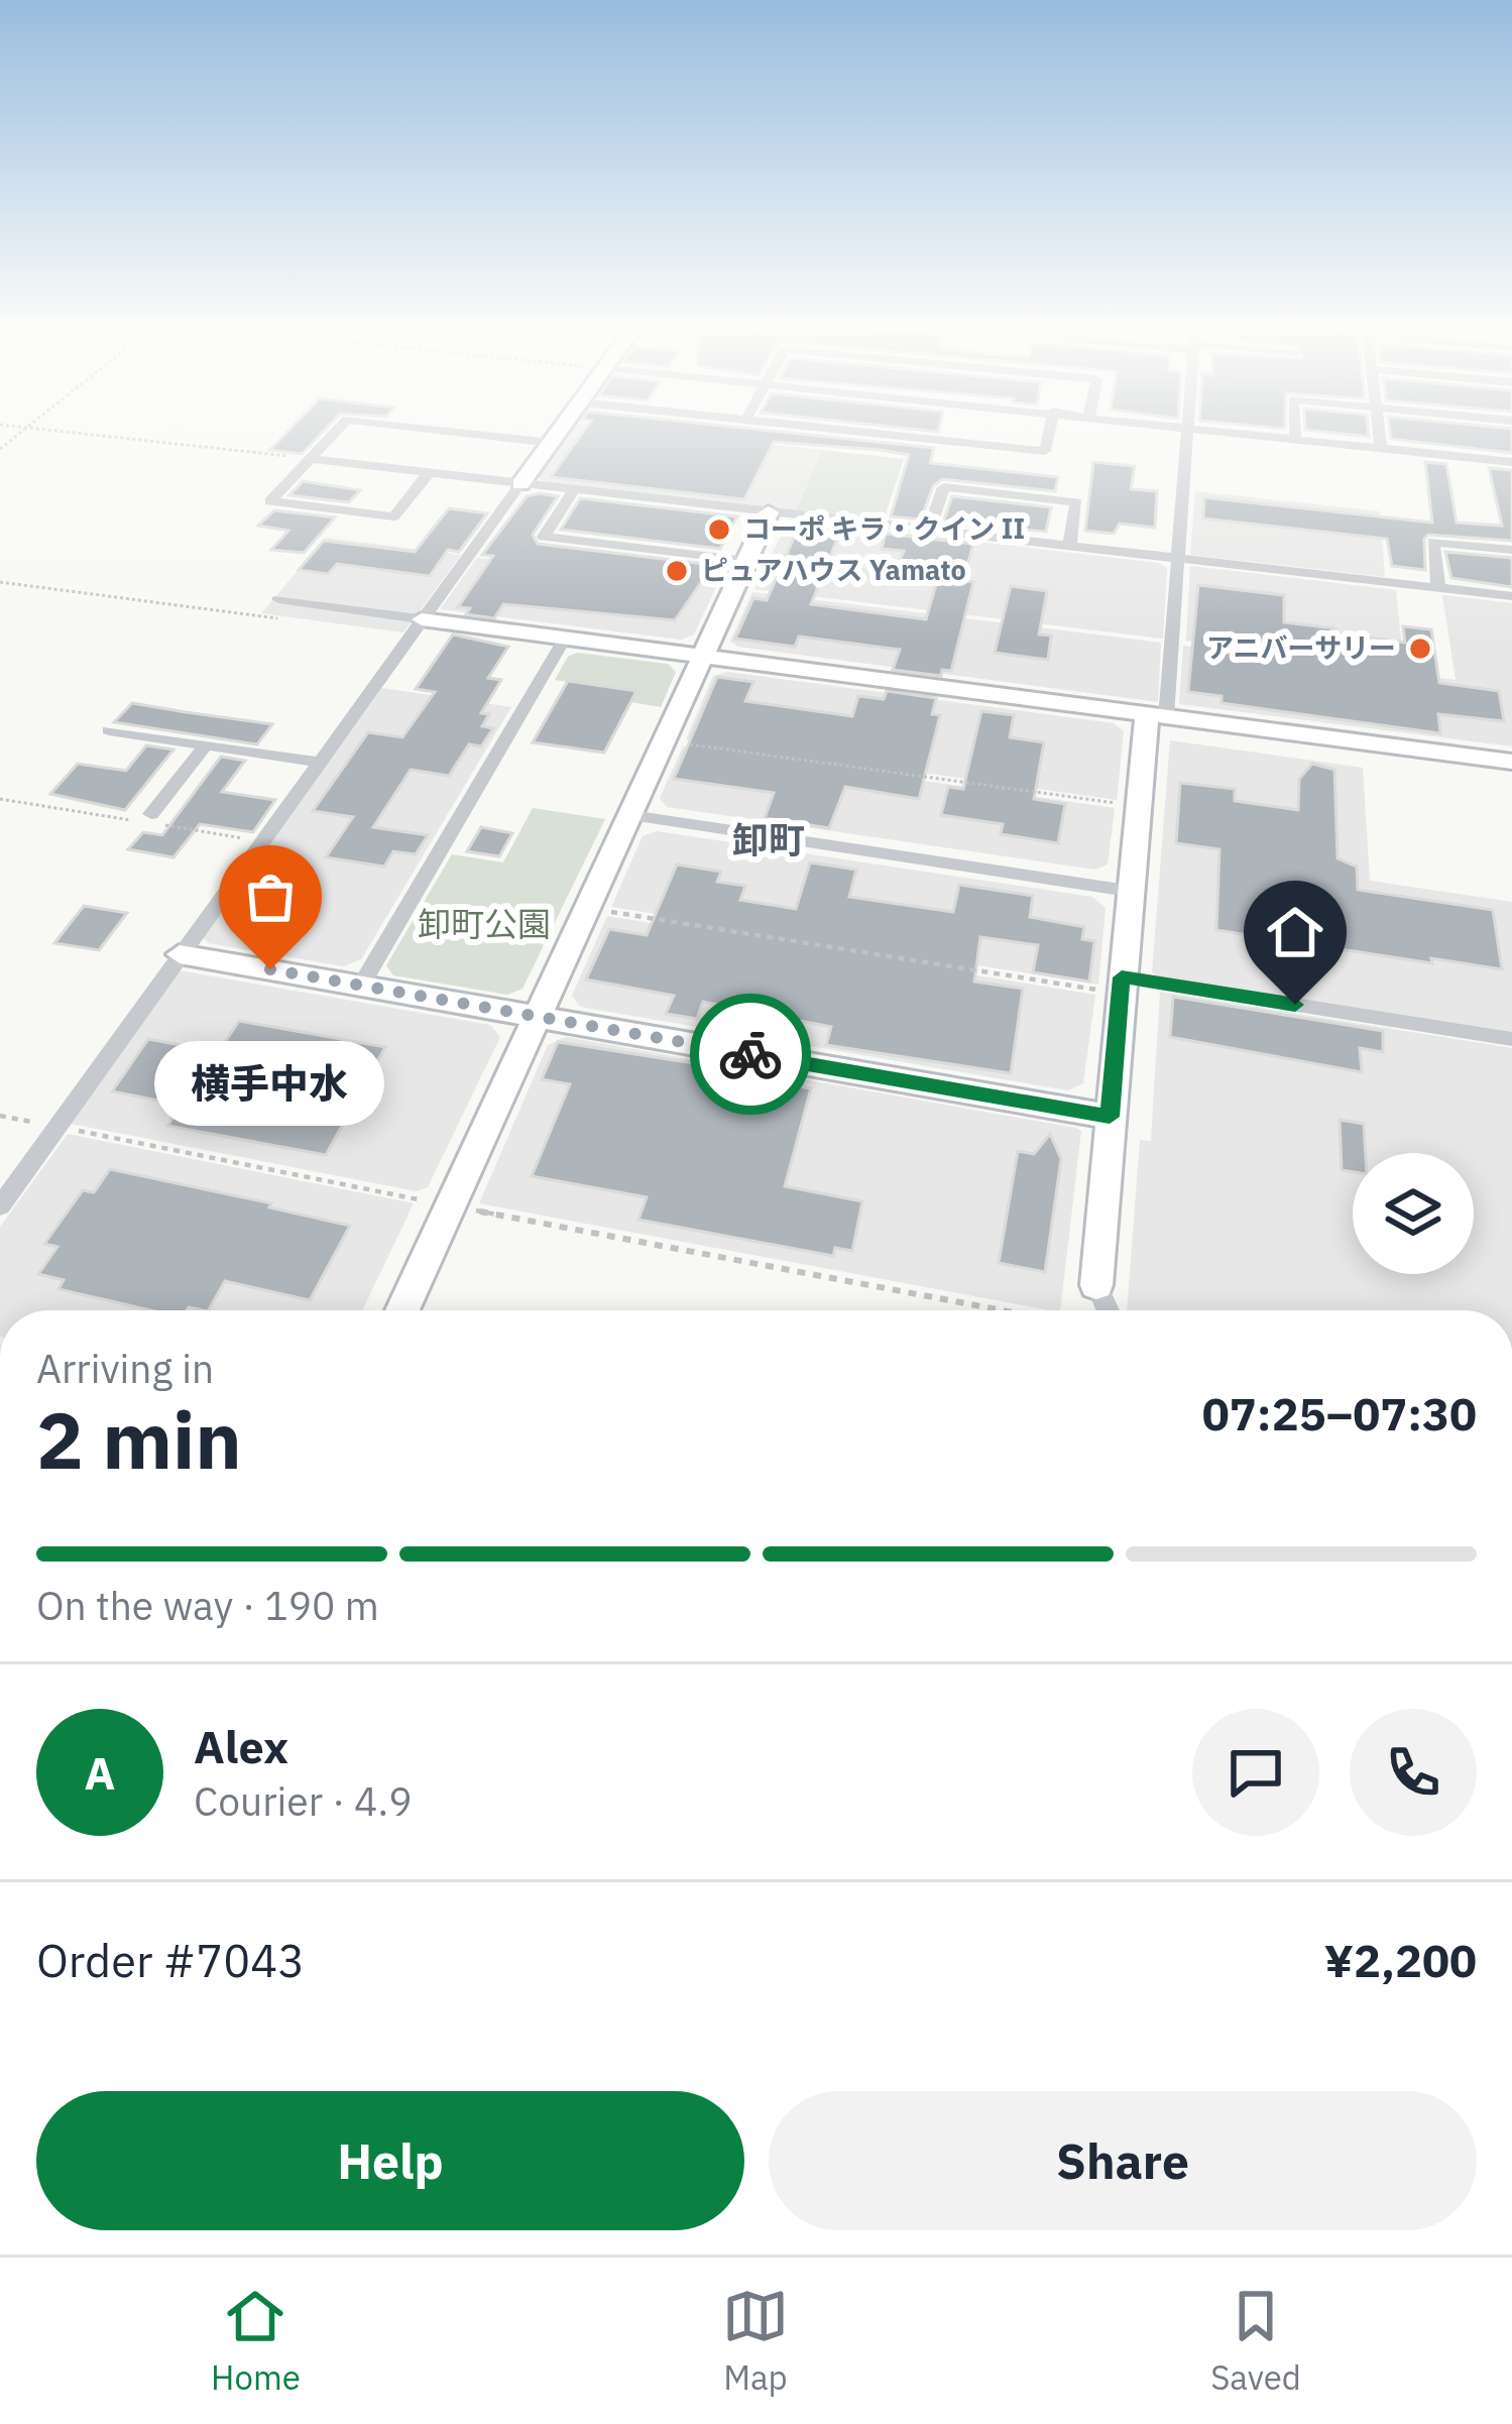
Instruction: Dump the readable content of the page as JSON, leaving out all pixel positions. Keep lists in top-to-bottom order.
{
  "districts": ["卸町"],
  "parks": ["卸町公園"],
  "places": [
    "コーポ キラ・クイン II",
    "ピュアハウス Yamato",
    "アニバーサリー",
    "横手中水"
  ],
  "page": {
    "bubble": "横手中水",
    "heading": ["2 min", "Arriving in", "07:25–07:30"],
    "panel": [
      "Alex",
      "Courier · 4.9",
      "Order #7043",
      "¥2,200"
    ],
    "bar": "On the way · 190 m",
    "round": "A",
    "buttons": ["Help", "Share"],
    "tabs": ["Home", "Map", "Saved"]
  }
}
